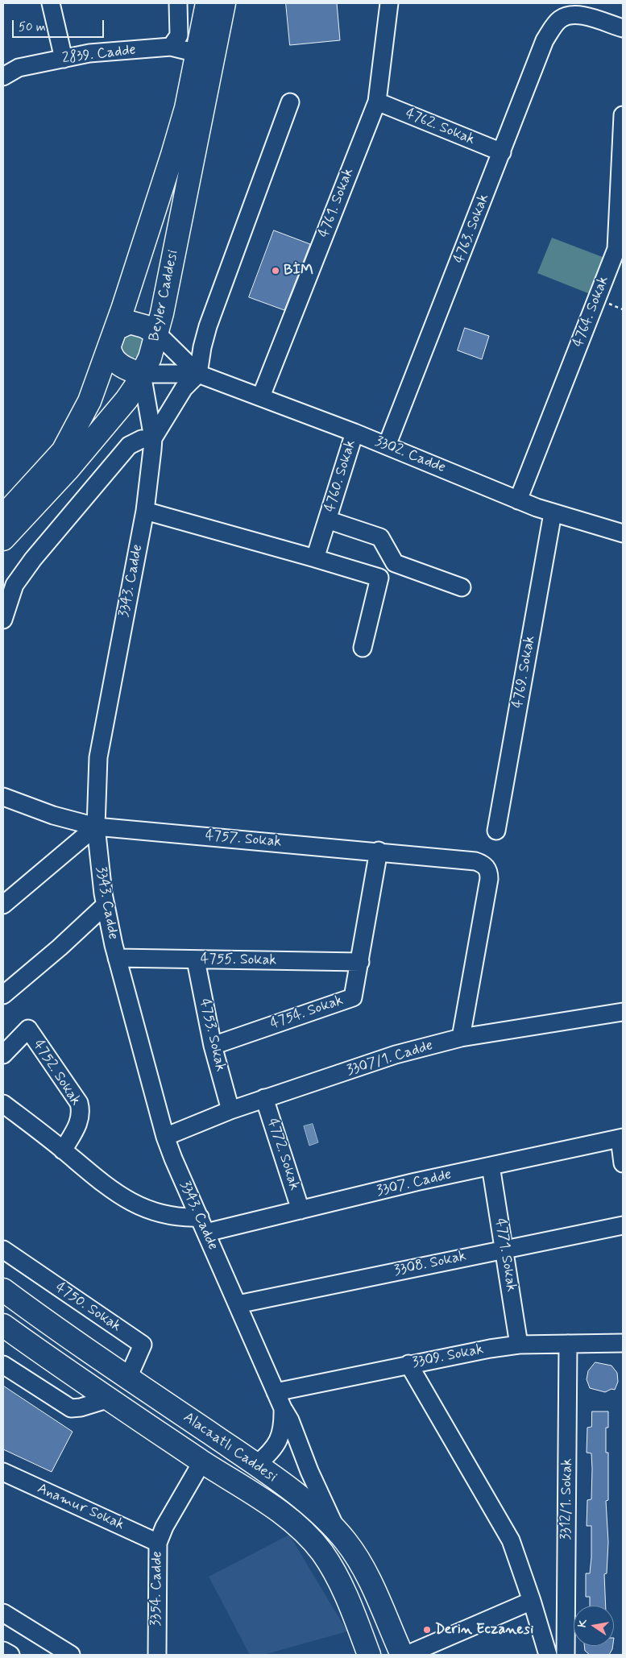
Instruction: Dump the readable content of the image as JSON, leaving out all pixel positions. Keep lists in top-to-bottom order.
{
  "streets": {
    "main road": ["Beyler Caddesi", "Alacaatlı Caddesi"],
    "street": [
      "2839. Cadde",
      "4762. Sokak",
      "4761. Sokak",
      "4763. Sokak",
      "4764. Sokak",
      "3302. Cadde",
      "4760. Sokak",
      "3343. Cadde",
      "4769. Sokak",
      "4757. Sokak",
      "4755. Sokak",
      "4754. Sokak",
      "4753. Sokak",
      "3307/1. Cadde",
      "4752. Sokak",
      "4772. Sokak",
      "3307. Cadde",
      "4771. Sokak",
      "3308. Sokak",
      "4750. Sokak",
      "3309. Sokak",
      "3312/1. Sokak",
      "Anamur Sokak",
      "3354. Cadde"
    ]
  },
  "crossings": [
    ["4762. Sokak", "4761. Sokak"],
    ["4762. Sokak", "4763. Sokak"],
    ["4761. Sokak", "3302. Cadde"],
    ["4763. Sokak", "3302. Cadde"],
    ["Beyler Caddesi", "3302. Cadde"],
    ["Beyler Caddesi", "3343. Cadde"],
    ["4764. Sokak", "3302. Cadde"],
    ["3302. Cadde", "4760. Sokak"],
    ["3302. Cadde", "3343. Cadde"],
    ["3302. Cadde", "4769. Sokak"],
    ["3343. Cadde", "4757. Sokak"],
    ["3343. Cadde", "4755. Sokak"],
    ["3343. Cadde", "3307/1. Cadde"],
    ["3343. Cadde", "3307. Cadde"],
    ["3343. Cadde", "3308. Sokak"],
    ["3343. Cadde", "3309. Sokak"],
    ["3343. Cadde", "Alacaatlı Caddesi"],
    ["4757. Sokak", "4754. Sokak"],
    ["4757. Sokak", "3307/1. Cadde"],
    ["4755. Sokak", "4754. Sokak"],
    ["4755. Sokak", "4753. Sokak"],
    ["4754. Sokak", "4753. Sokak"],
    ["4753. Sokak", "3307/1. Cadde"],
    ["3307/1. Cadde", "4772. Sokak"],
    ["4752. Sokak", "3307. Cadde"],
    ["4772. Sokak", "3307. Cadde"],
    ["3307. Cadde", "4771. Sokak"],
    ["4771. Sokak", "3308. Sokak"],
    ["4771. Sokak", "3309. Sokak"],
    ["4750. Sokak", "Alacaatlı Caddesi"],
    ["3309. Sokak", "3312/1. Sokak"],
    ["Alacaatlı Caddesi", "3354. Cadde"],
    ["Anamur Sokak", "3354. Cadde"]
  ],
  "places": ["BİM", "Derin Eczanesi"],
  "scale_bar": "50 m",
  "north": "left"
}
